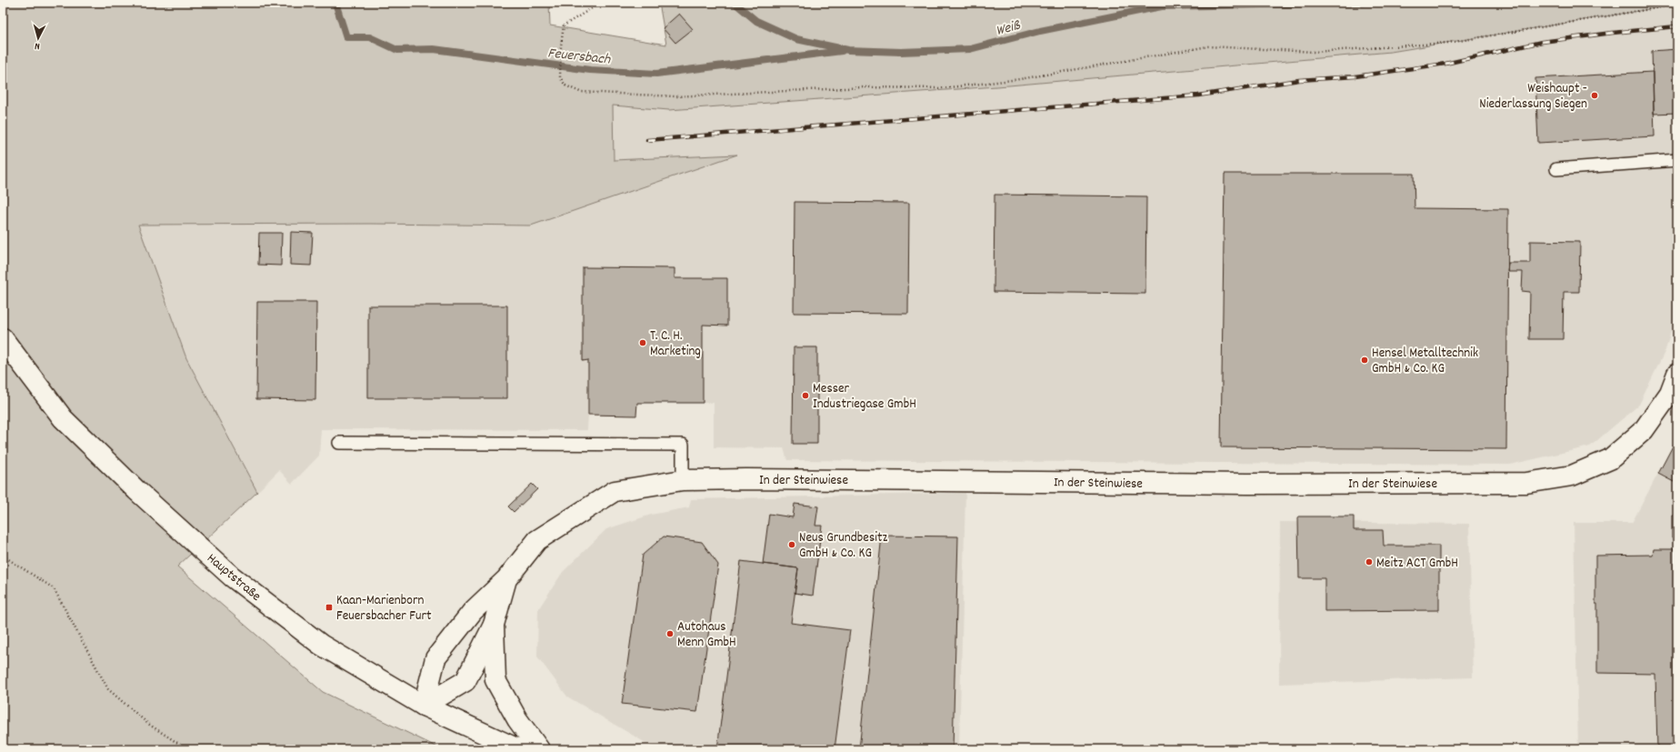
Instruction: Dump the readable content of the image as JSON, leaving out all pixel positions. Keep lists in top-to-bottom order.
{
  "streets": {
    "street": ["In der Steinwiese", "Hauptstraße"]
  },
  "crossings": [
    ["In der Steinwiese", "Hauptstraße"]
  ],
  "water": ["Weiß", "Feuersbach"],
  "places": {
    "other": [
      "Weishaupt - Niederlassung Siegen",
      "T. C. H. Marketing",
      "Hensel Metalltechnik GmbH & Co. KG",
      "Messer Industriegase GmbH",
      "Neus Grundbesitz GmbH & Co. KG",
      "Meitz ACT GmbH",
      "Autohaus Menn GmbH"
    ],
    "transit": ["Kaan-Marienborn Feuersbacher Furt"]
  },
  "north": "bottom"
}
